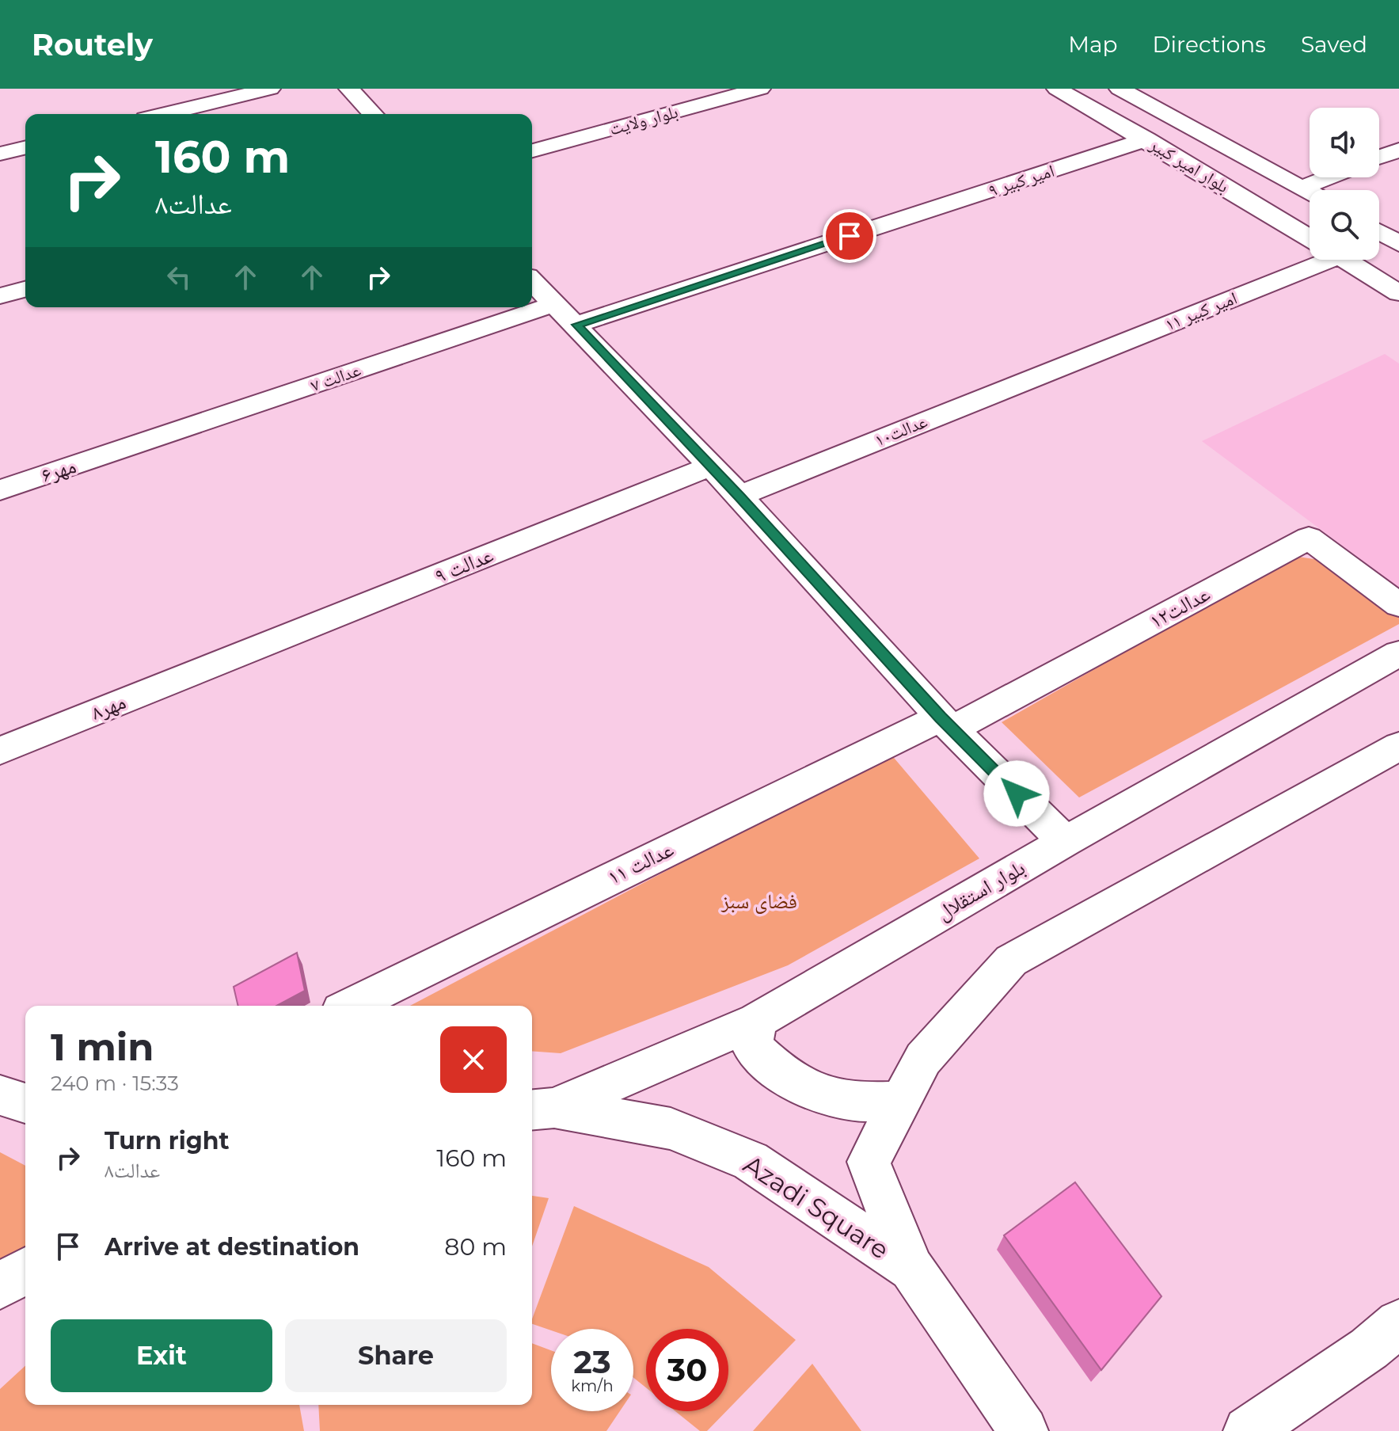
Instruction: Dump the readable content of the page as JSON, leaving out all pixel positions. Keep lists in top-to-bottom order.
{
  "streets": {
    "street": [
      "بلوار ولایت",
      "بلوار امیر کبیر",
      "امیر کبیر ۹",
      "امیر کبیر ۱۱",
      "عدالت ۷",
      "عدالت۱۰",
      "مهر۶",
      "عدالت ۹",
      "عدالت۱۲",
      "مهر۸",
      "عدالت ۱۱",
      "بلوار استقلال",
      "Azadi Square"
    ]
  },
  "crossings": [
    ["بلوار امیر کبیر", "امیر کبیر ۹"],
    ["امیر کبیر ۱۱", "عدالت۱۰"],
    ["عدالت ۷", "مهر۶"],
    ["عدالت ۹", "مهر۸"],
    ["عدالت۱۲", "عدالت ۱۱"],
    ["بلوار استقلال", "Azadi Square"]
  ],
  "parks": ["فضای سبز"],
  "page": {
    "header": "Routely",
    "nav": ["Map", "Directions", "Saved"],
    "turn": ["160 m", "عدالت۸"],
    "heading": ["1 min", "240 m · 15:33"],
    "list": [
      {
        "name": "Turn right",
        "note": "عدالت۸",
        "value": "160 m"
      },
      {
        "name": "Arrive at destination",
        "value": "80 m"
      }
    ],
    "buttons": ["Exit", "Share"],
    "speed": "23 km/h",
    "limit": "30"
  }
}
